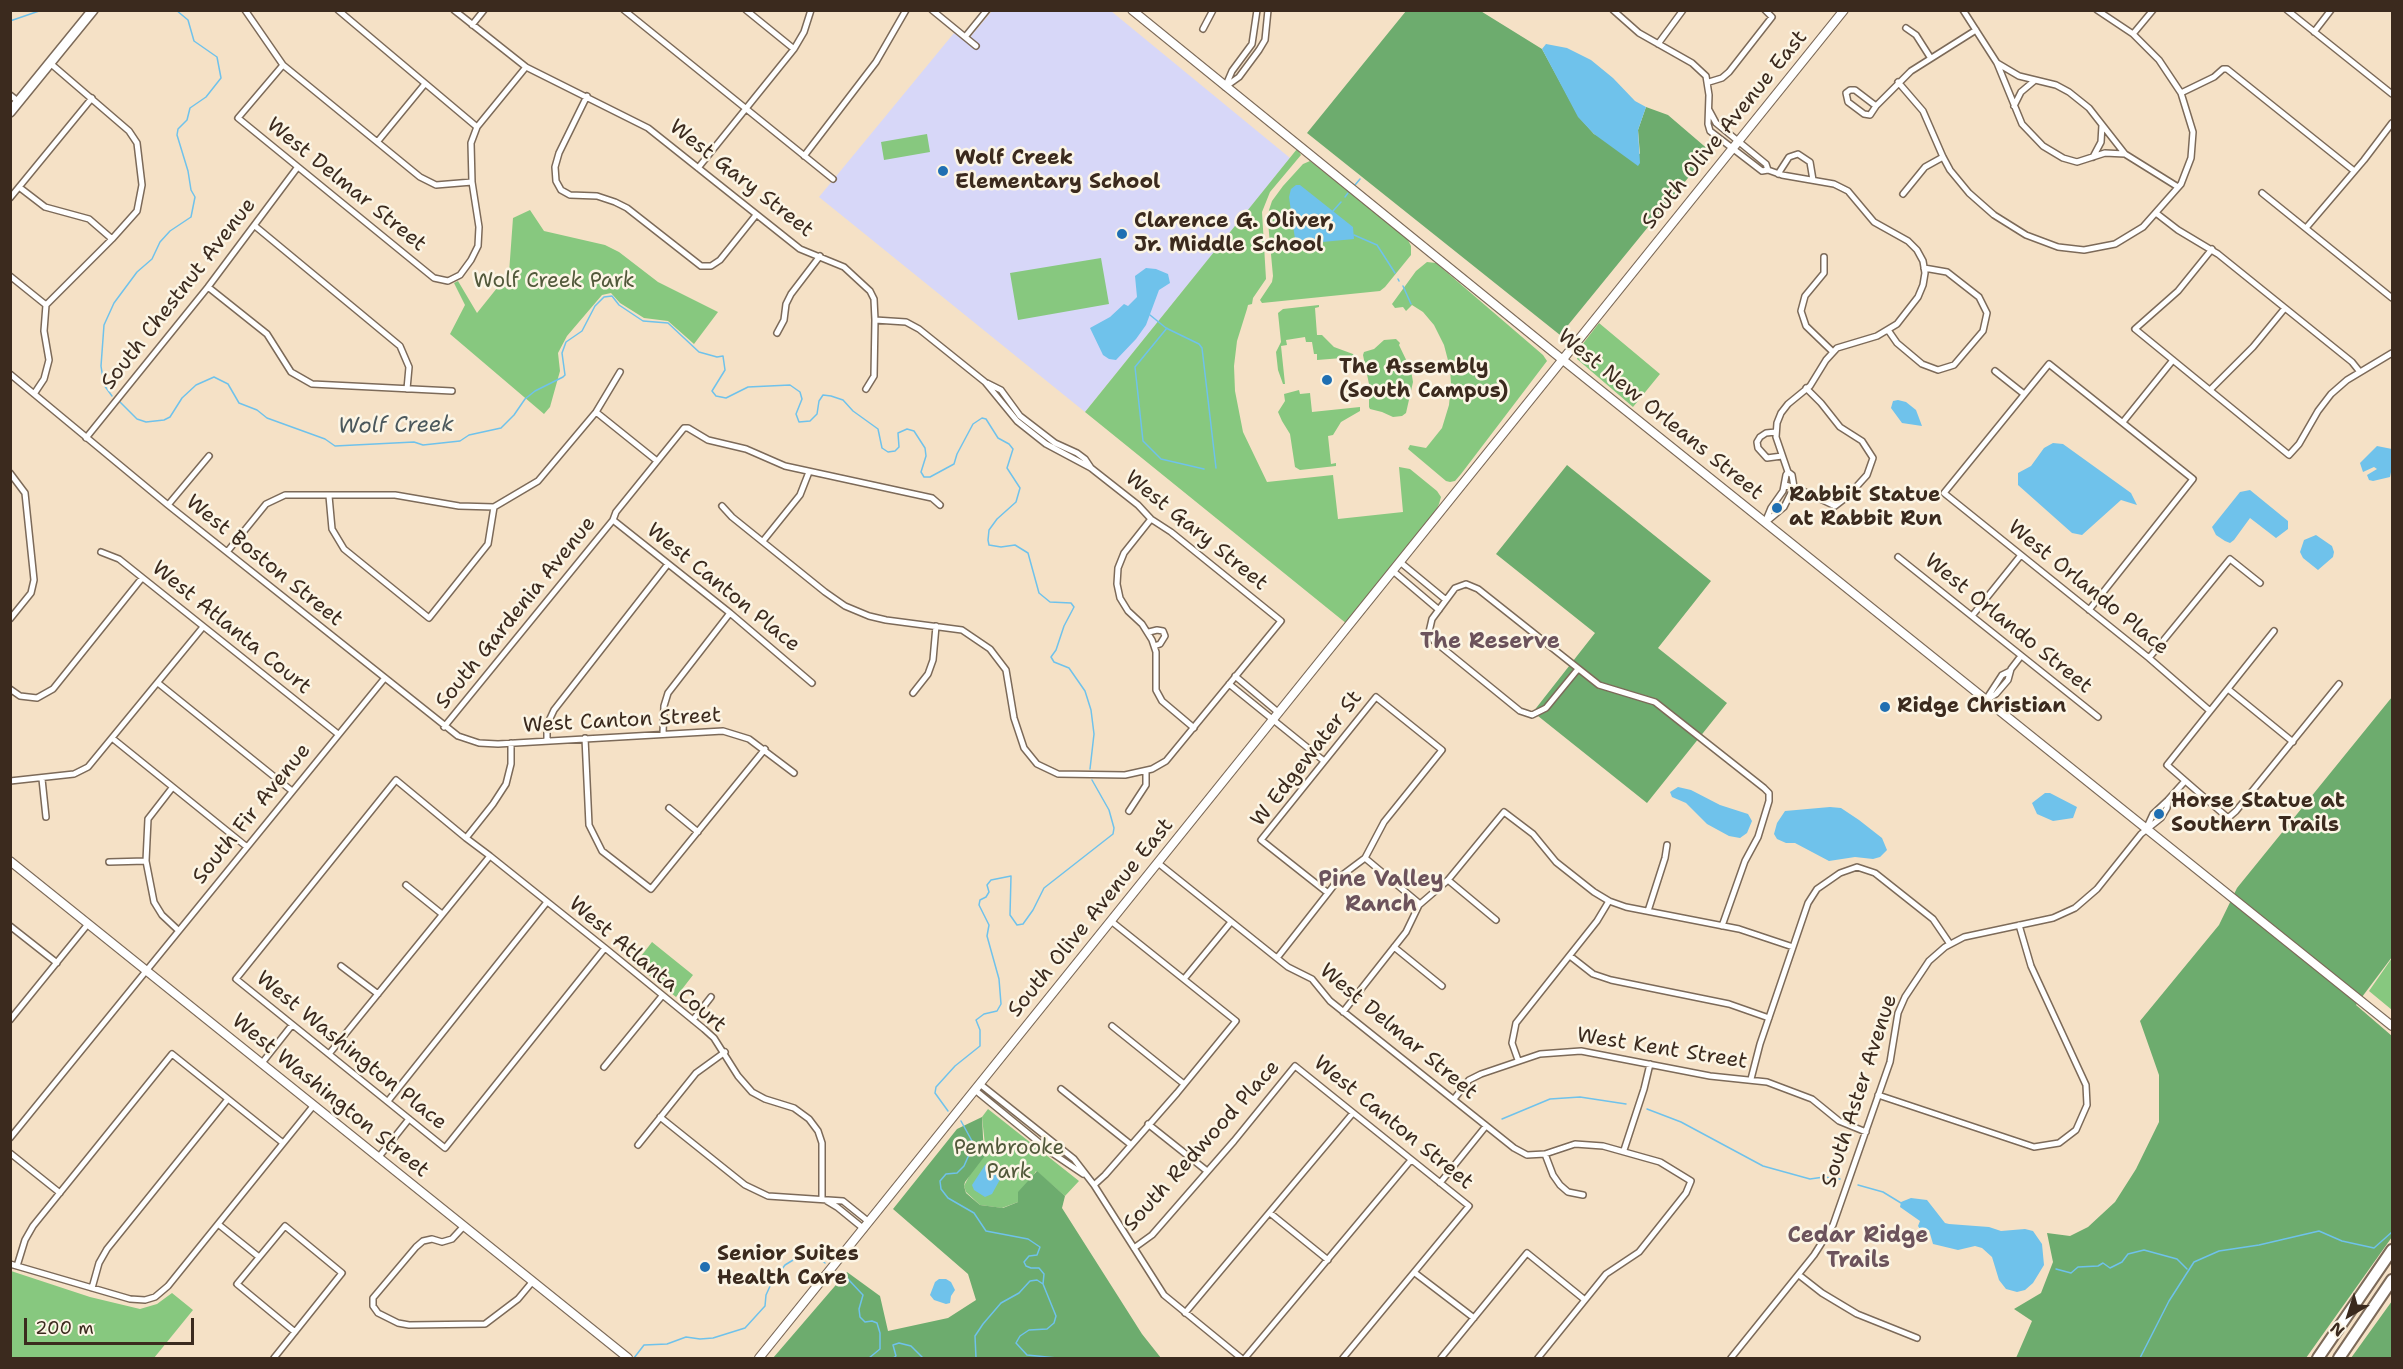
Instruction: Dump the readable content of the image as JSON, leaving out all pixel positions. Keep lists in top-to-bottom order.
{
  "streets": {
    "street": [
      "South Olive Avenue East",
      "West Gary Street",
      "West Delmar Street",
      "South Chestnut Avenue",
      "West New Orleans Street",
      "West Boston Street",
      "West Canton Place",
      "West Orlando Place",
      "South Gardenia Avenue",
      "West Orlando Street",
      "West Atlanta Court",
      "West Canton Street",
      "W Edgewater St",
      "South Fir Avenue",
      "West Kent Street",
      "West Washington Place",
      "South Aster Avenue",
      "West Washington Street",
      "South Redwood Place"
    ]
  },
  "crossings": [
    ["South Olive Avenue East", "West Delmar Street"],
    ["South Olive Avenue East", "West New Orleans Street"],
    ["West Delmar Street", "South Chestnut Avenue"],
    ["West Delmar Street", "West Kent Street"],
    ["South Chestnut Avenue", "West Boston Street"],
    ["West New Orleans Street", "South Aster Avenue"],
    ["West Boston Street", "South Gardenia Avenue"],
    ["West Boston Street", "West Canton Street"],
    ["West Boston Street", "South Fir Avenue"],
    ["West Canton Place", "South Gardenia Avenue"],
    ["West Atlanta Court", "South Fir Avenue"],
    ["West Atlanta Court", "West Washington Place"],
    ["West Canton Street", "South Redwood Place"],
    ["South Fir Avenue", "West Washington Street"],
    ["West Kent Street", "South Aster Avenue"]
  ],
  "districts": ["The Reserve", "Pine Valley Ranch", "Cedar Ridge Trails"],
  "water": ["Wolf Creek"],
  "parks": ["Wolf Creek Park", "Pembrooke Park"],
  "places": [
    "Wolf Creek Elementary School",
    "Clarence G. Oliver, Jr. Middle School",
    "The Assembly (South Campus)",
    "Rabbit Statue at Rabbit Run",
    "Ridge Christian",
    "Horse Statue at Southern Trails",
    "Senior Suites Health Care"
  ],
  "scale_bar": "200 m",
  "north": "bottom left"
}
